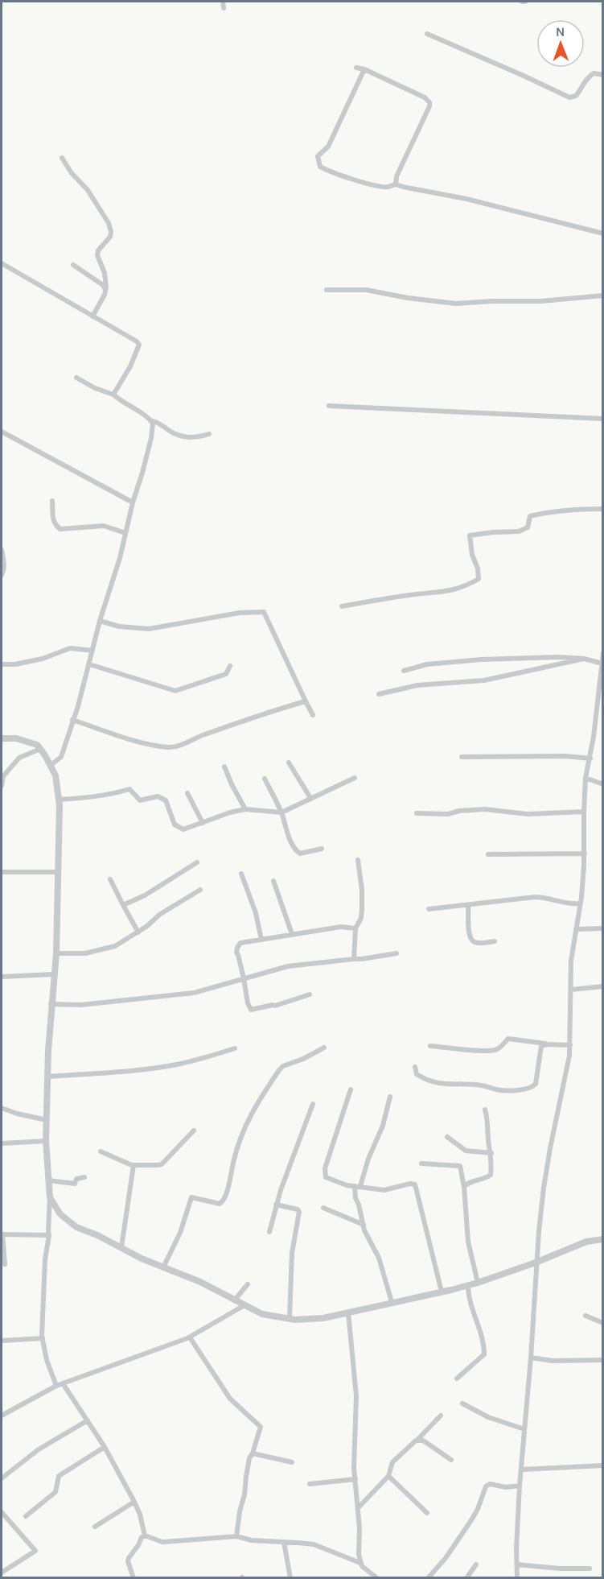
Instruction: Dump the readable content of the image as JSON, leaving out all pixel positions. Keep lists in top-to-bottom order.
{
  "north": "top"
}
